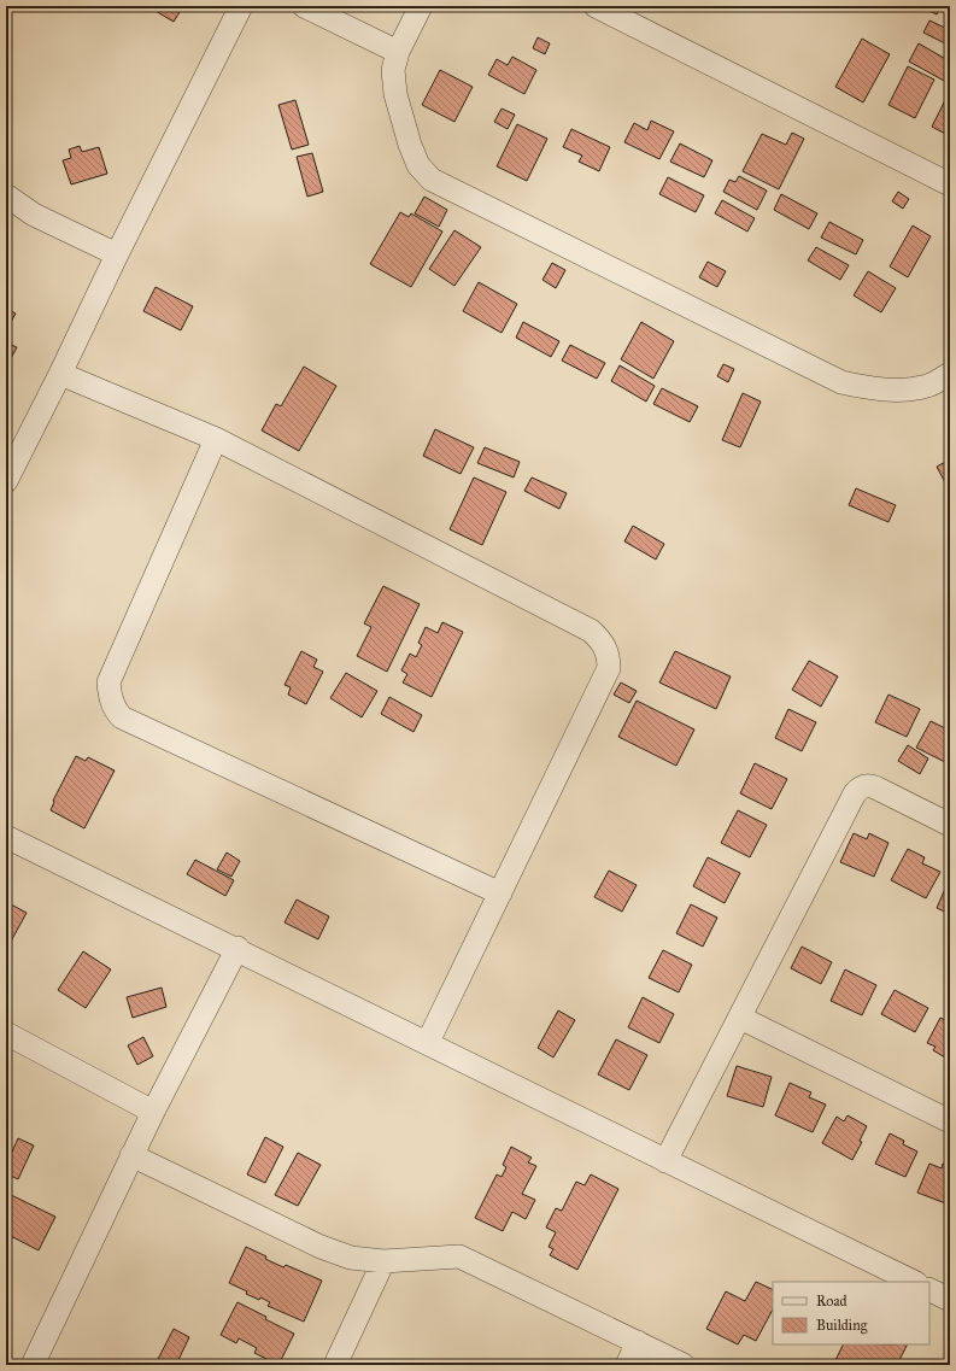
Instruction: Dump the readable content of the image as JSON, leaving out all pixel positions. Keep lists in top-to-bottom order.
{
  "legend": ["Road", "Building"]
}
